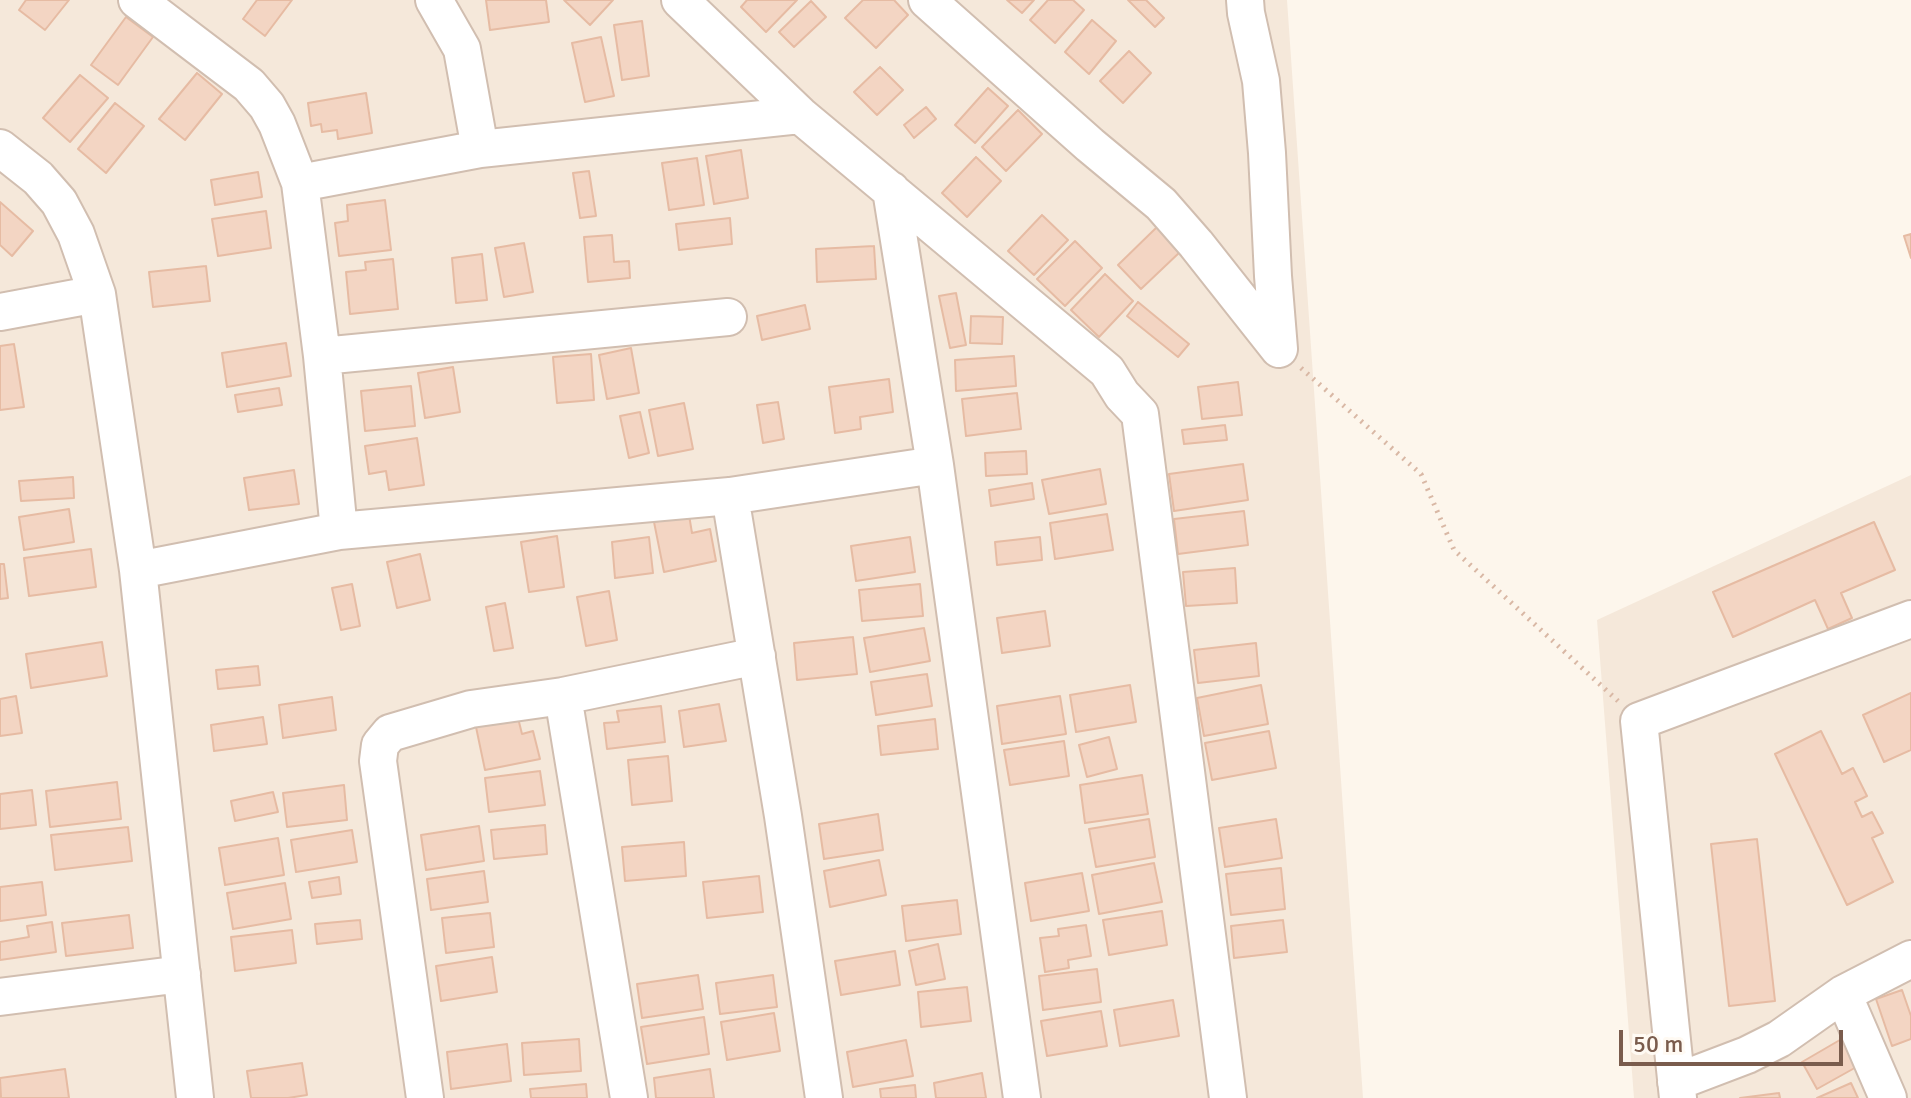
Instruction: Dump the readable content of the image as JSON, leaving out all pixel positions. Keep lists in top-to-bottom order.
{
  "scale_bar": "50 m"
}
